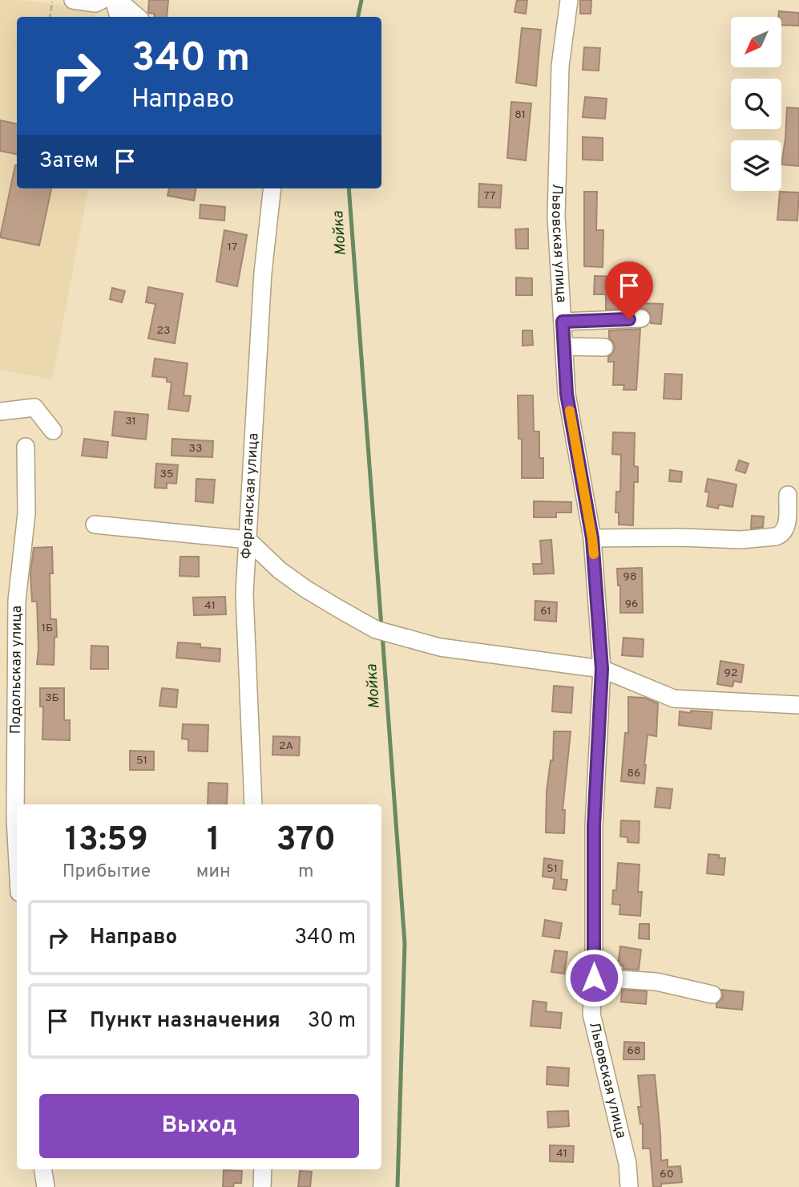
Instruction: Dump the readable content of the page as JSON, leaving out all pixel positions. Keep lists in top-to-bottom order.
{
  "streets": {
    "street": ["Львовская улица", "Ферганская улица", "Подольская улица"]
  },
  "water": ["Мойка"],
  "house_numbers": [
    "81",
    "77",
    "17",
    "23",
    "31",
    "33",
    "35",
    "98",
    "96",
    "41",
    "61",
    "1Б",
    "92",
    "3Б",
    "2А",
    "51",
    "86",
    "51",
    "68",
    "41",
    "60"
  ],
  "north": "bottom left",
  "page": {
    "turn": ["340 m", "Направо"],
    "then": "Затем",
    "eta": [
      "13:59",
      "Прибытие",
      "1",
      "мин",
      "370",
      "m"
    ],
    "list": [
      {
        "name": "Направо",
        "value": "340 m"
      },
      {
        "name": "Пункт назначения",
        "value": "30 m"
      }
    ],
    "buttons": "Выход"
  }
}
